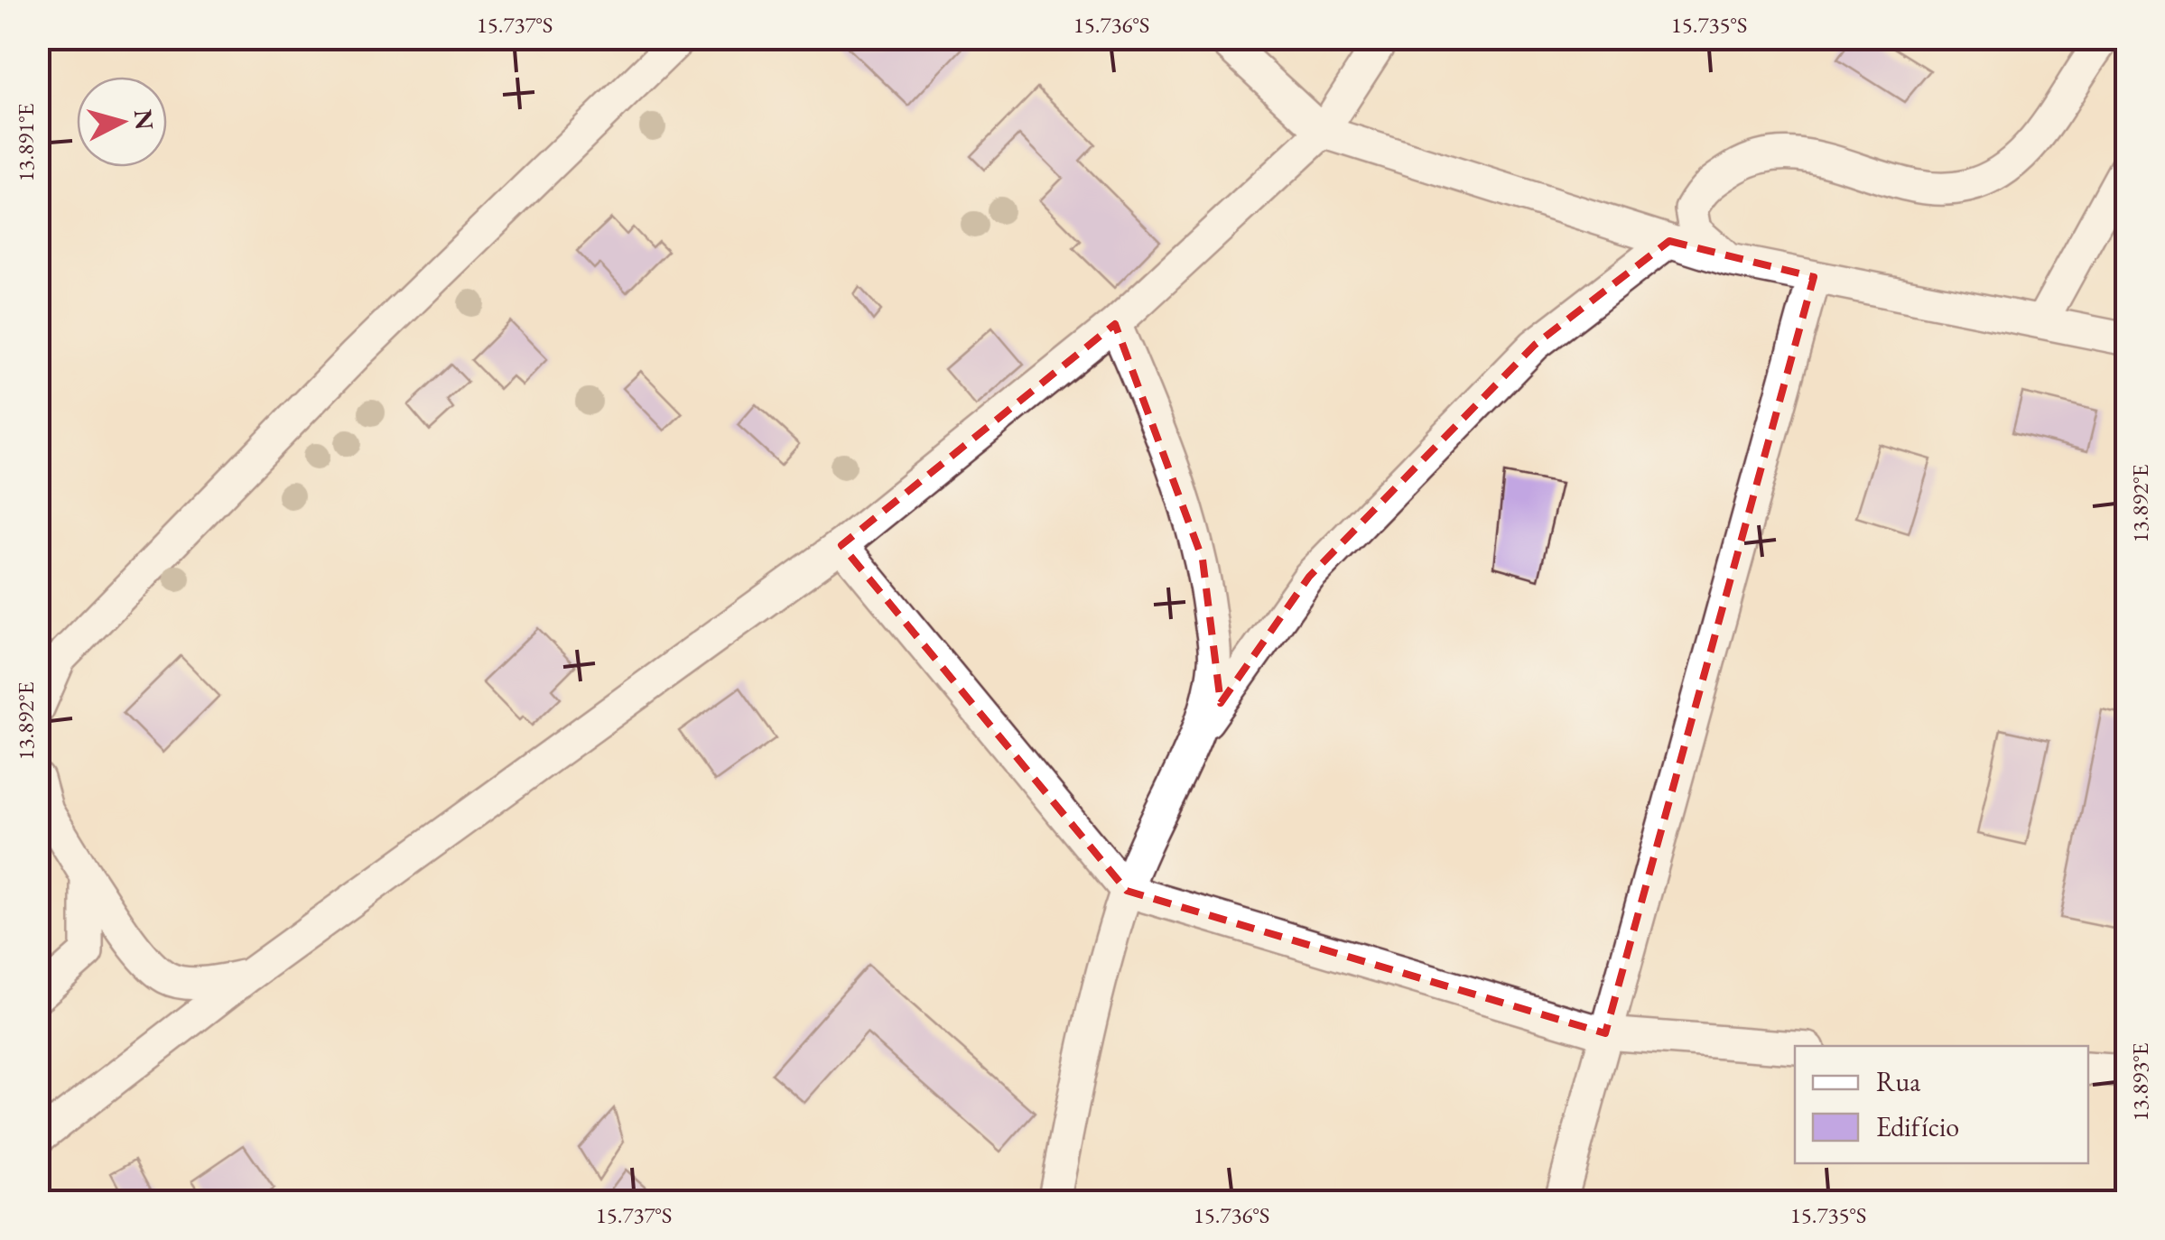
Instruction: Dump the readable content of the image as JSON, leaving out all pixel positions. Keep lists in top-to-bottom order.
{
  "legend": ["Rua", "Edifício"],
  "north": "right",
  "coordinates": [
    "15.737°S",
    "15.736°S",
    "15.735°S",
    "13.891°E",
    "13.892°E",
    "13.893°E"
  ]
}
